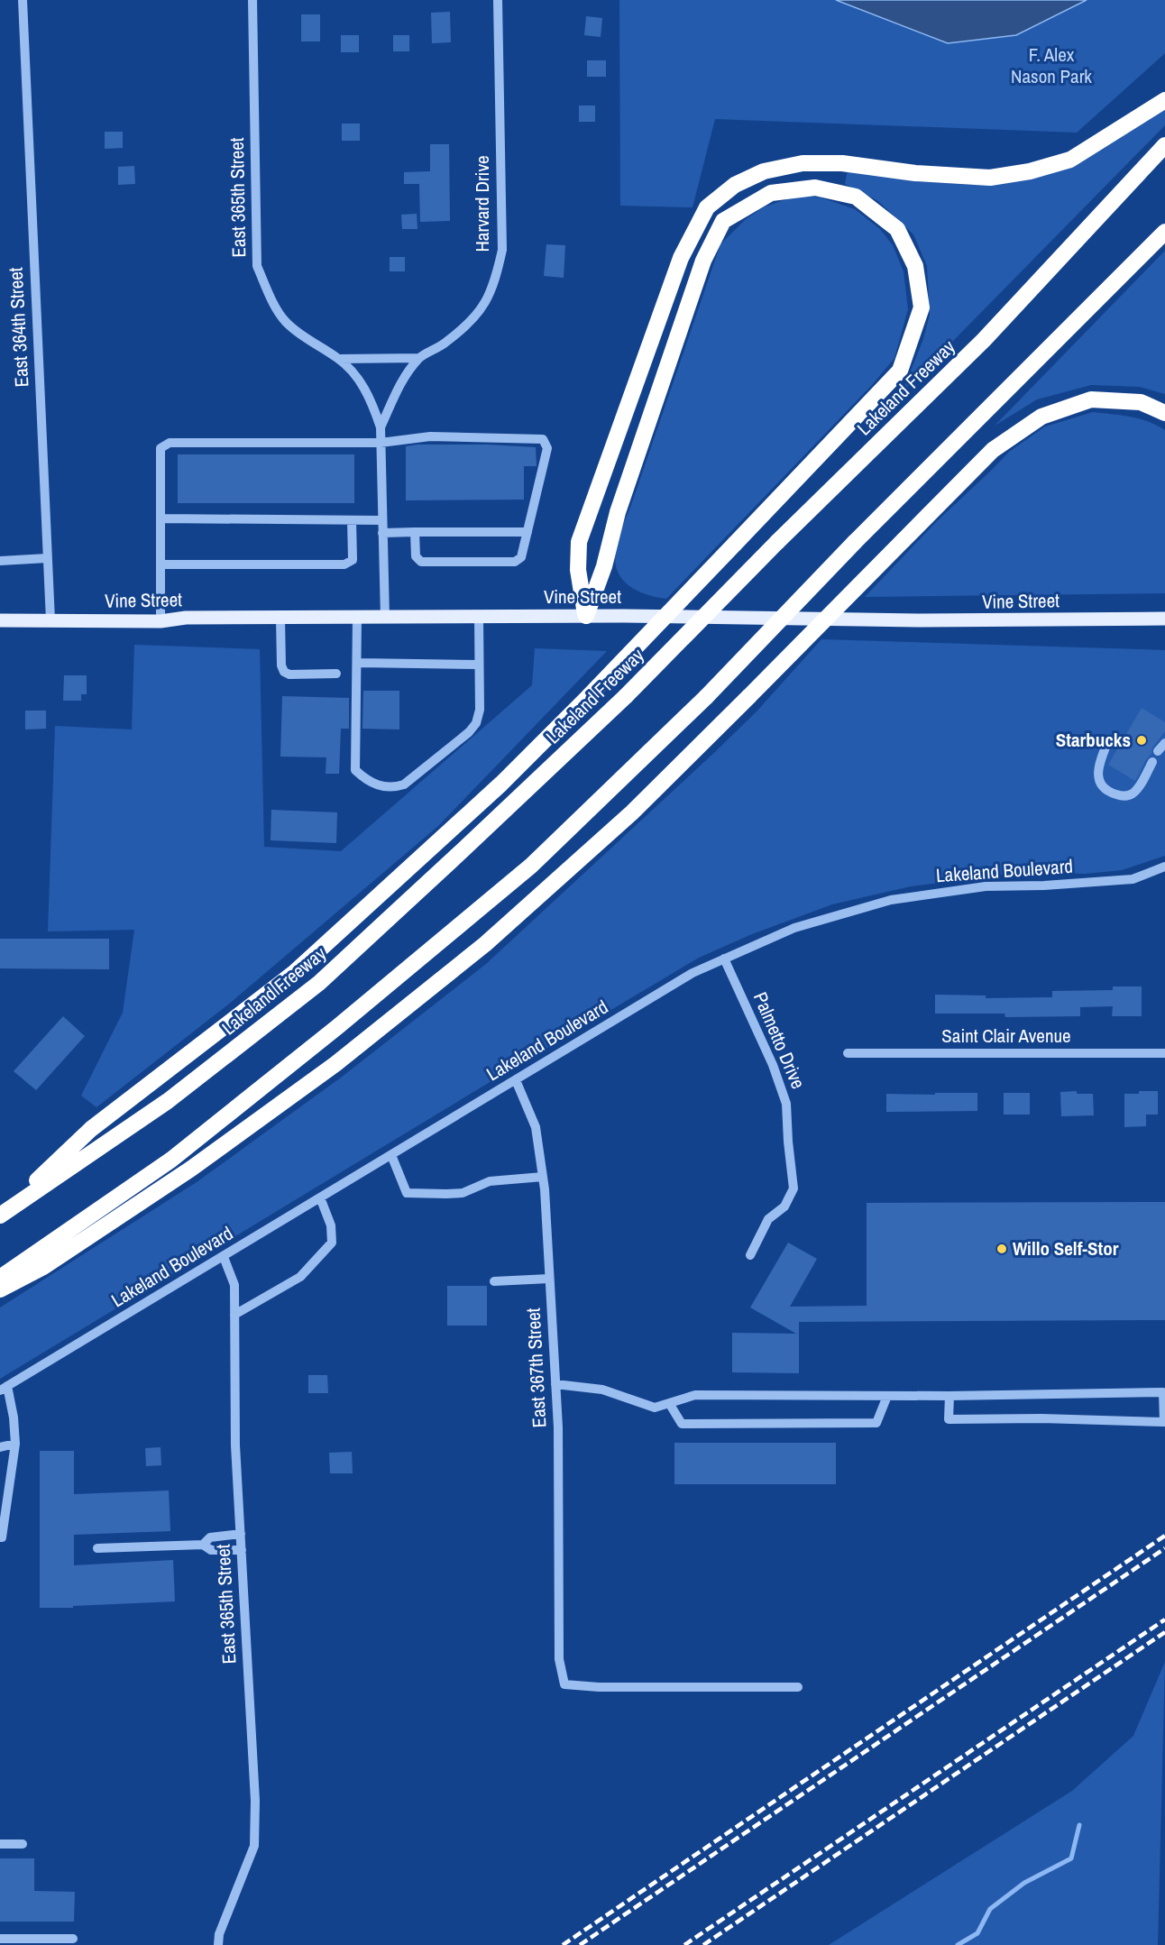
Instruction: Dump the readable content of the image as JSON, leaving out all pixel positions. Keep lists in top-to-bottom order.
{
  "streets": {
    "highway": ["Lakeland Freeway"],
    "main road": ["Vine Street"],
    "street": [
      "East 365th Street",
      "Harvard Drive",
      "East 364th Street",
      "Lakeland Boulevard",
      "Saint Clair Avenue",
      "Palmetto Drive",
      "East 367th Street"
    ]
  },
  "crossings": [
    ["East 365th Street", "Harvard Drive"],
    ["East 365th Street", "Vine Street"],
    ["East 365th Street", "Lakeland Boulevard"],
    ["East 364th Street", "Vine Street"],
    ["Lakeland Boulevard", "Palmetto Drive"],
    ["Lakeland Boulevard", "East 367th Street"]
  ],
  "parks": ["F. Alex Nason Park"],
  "places": ["Starbucks", "Willo Self-Stor"]
}
